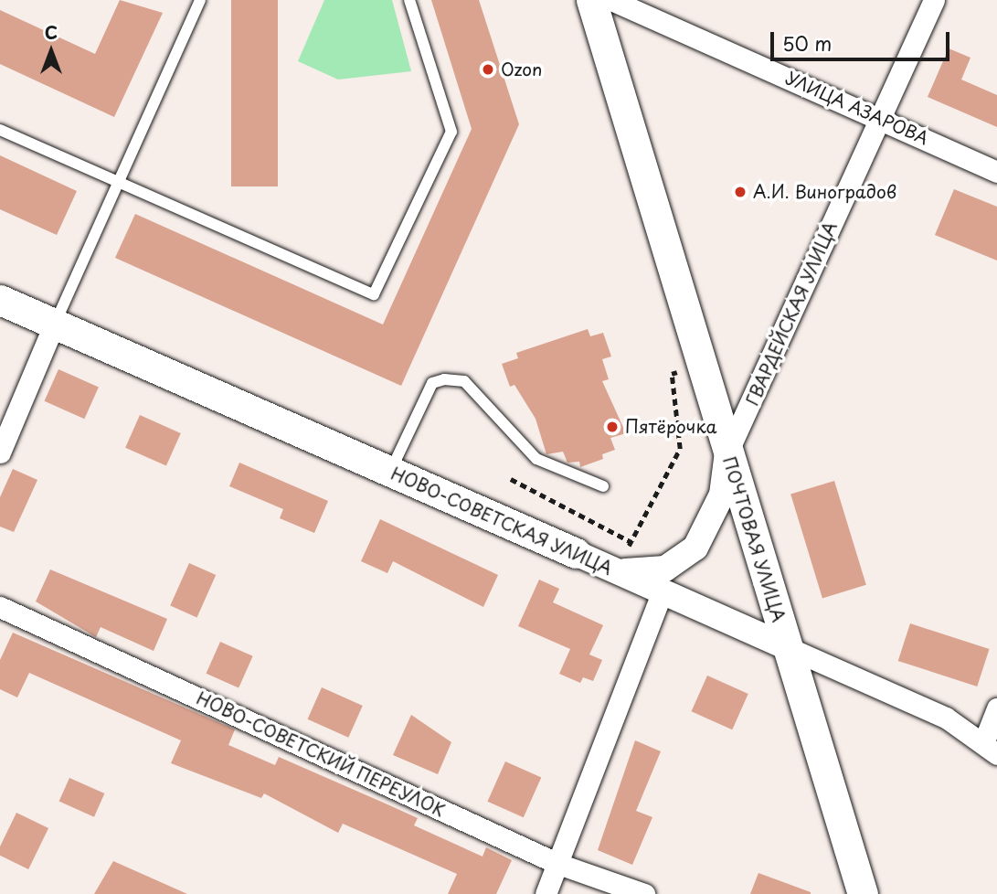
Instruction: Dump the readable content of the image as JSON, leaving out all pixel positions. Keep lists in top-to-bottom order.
{
  "streets": {
    "main road": ["НОВО-СОВЕТСКАЯ УЛИЦА", "ПОЧТОВАЯ УЛИЦА"],
    "street": ["УЛИЦА АЗАРОВА", "ГВАРДЕЙСКАЯ УЛИЦА", "НОВО-СОВЕТСКИЙ ПЕРЕУЛОК"]
  },
  "crossings": [
    ["УЛИЦА АЗАРОВА", "ГВАРДЕЙСКАЯ УЛИЦА"],
    ["ГВАРДЕЙСКАЯ УЛИЦА", "ПОЧТОВАЯ УЛИЦА"],
    ["НОВО-СОВЕТСКАЯ УЛИЦА", "ПОЧТОВАЯ УЛИЦА"]
  ],
  "places": ["Ozon", "А.И. Виноградов", "Пятёрочка"],
  "scale_bar": "50 m",
  "north": "top"
}
